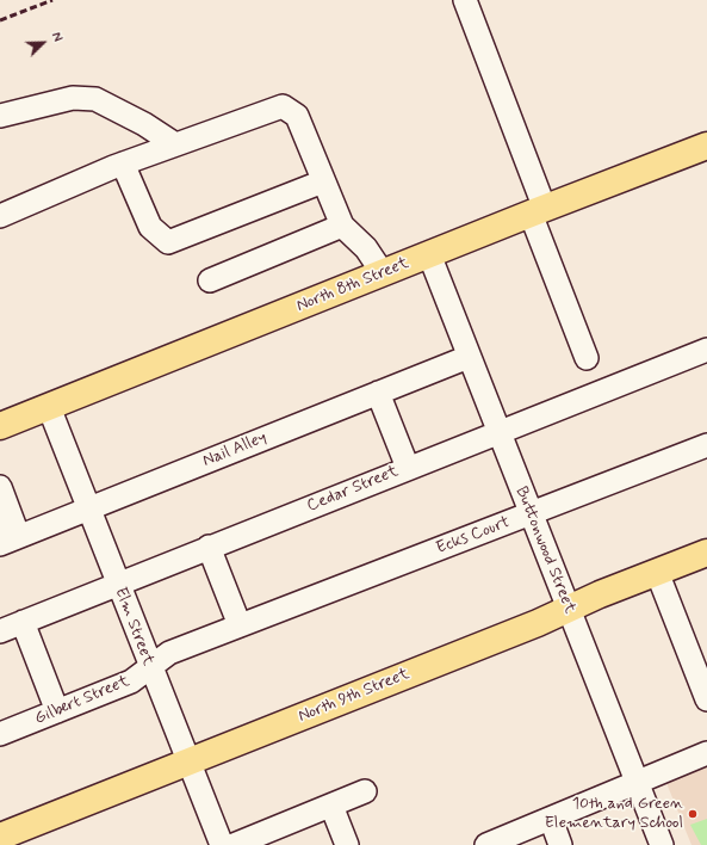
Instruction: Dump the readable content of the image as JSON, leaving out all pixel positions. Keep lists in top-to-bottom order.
{
  "streets": {
    "main road": ["North 8th Street", "North 9th Street"],
    "street": [
      "Nail Alley",
      "Cedar Street",
      "Ecks Court",
      "Buttonwood Street",
      "Elm Street",
      "Gilbert Street"
    ]
  },
  "crossings": [
    ["North 8th Street", "Buttonwood Street"],
    ["North 8th Street", "Elm Street"],
    ["Nail Alley", "Buttonwood Street"],
    ["Nail Alley", "Elm Street"],
    ["Cedar Street", "Buttonwood Street"],
    ["Cedar Street", "Elm Street"],
    ["Ecks Court", "Buttonwood Street"],
    ["Ecks Court", "Gilbert Street"],
    ["Buttonwood Street", "North 9th Street"],
    ["Elm Street", "North 9th Street"],
    ["Elm Street", "Gilbert Street"]
  ],
  "places": ["10th and Green Elementary School"],
  "north": "top right"
}
